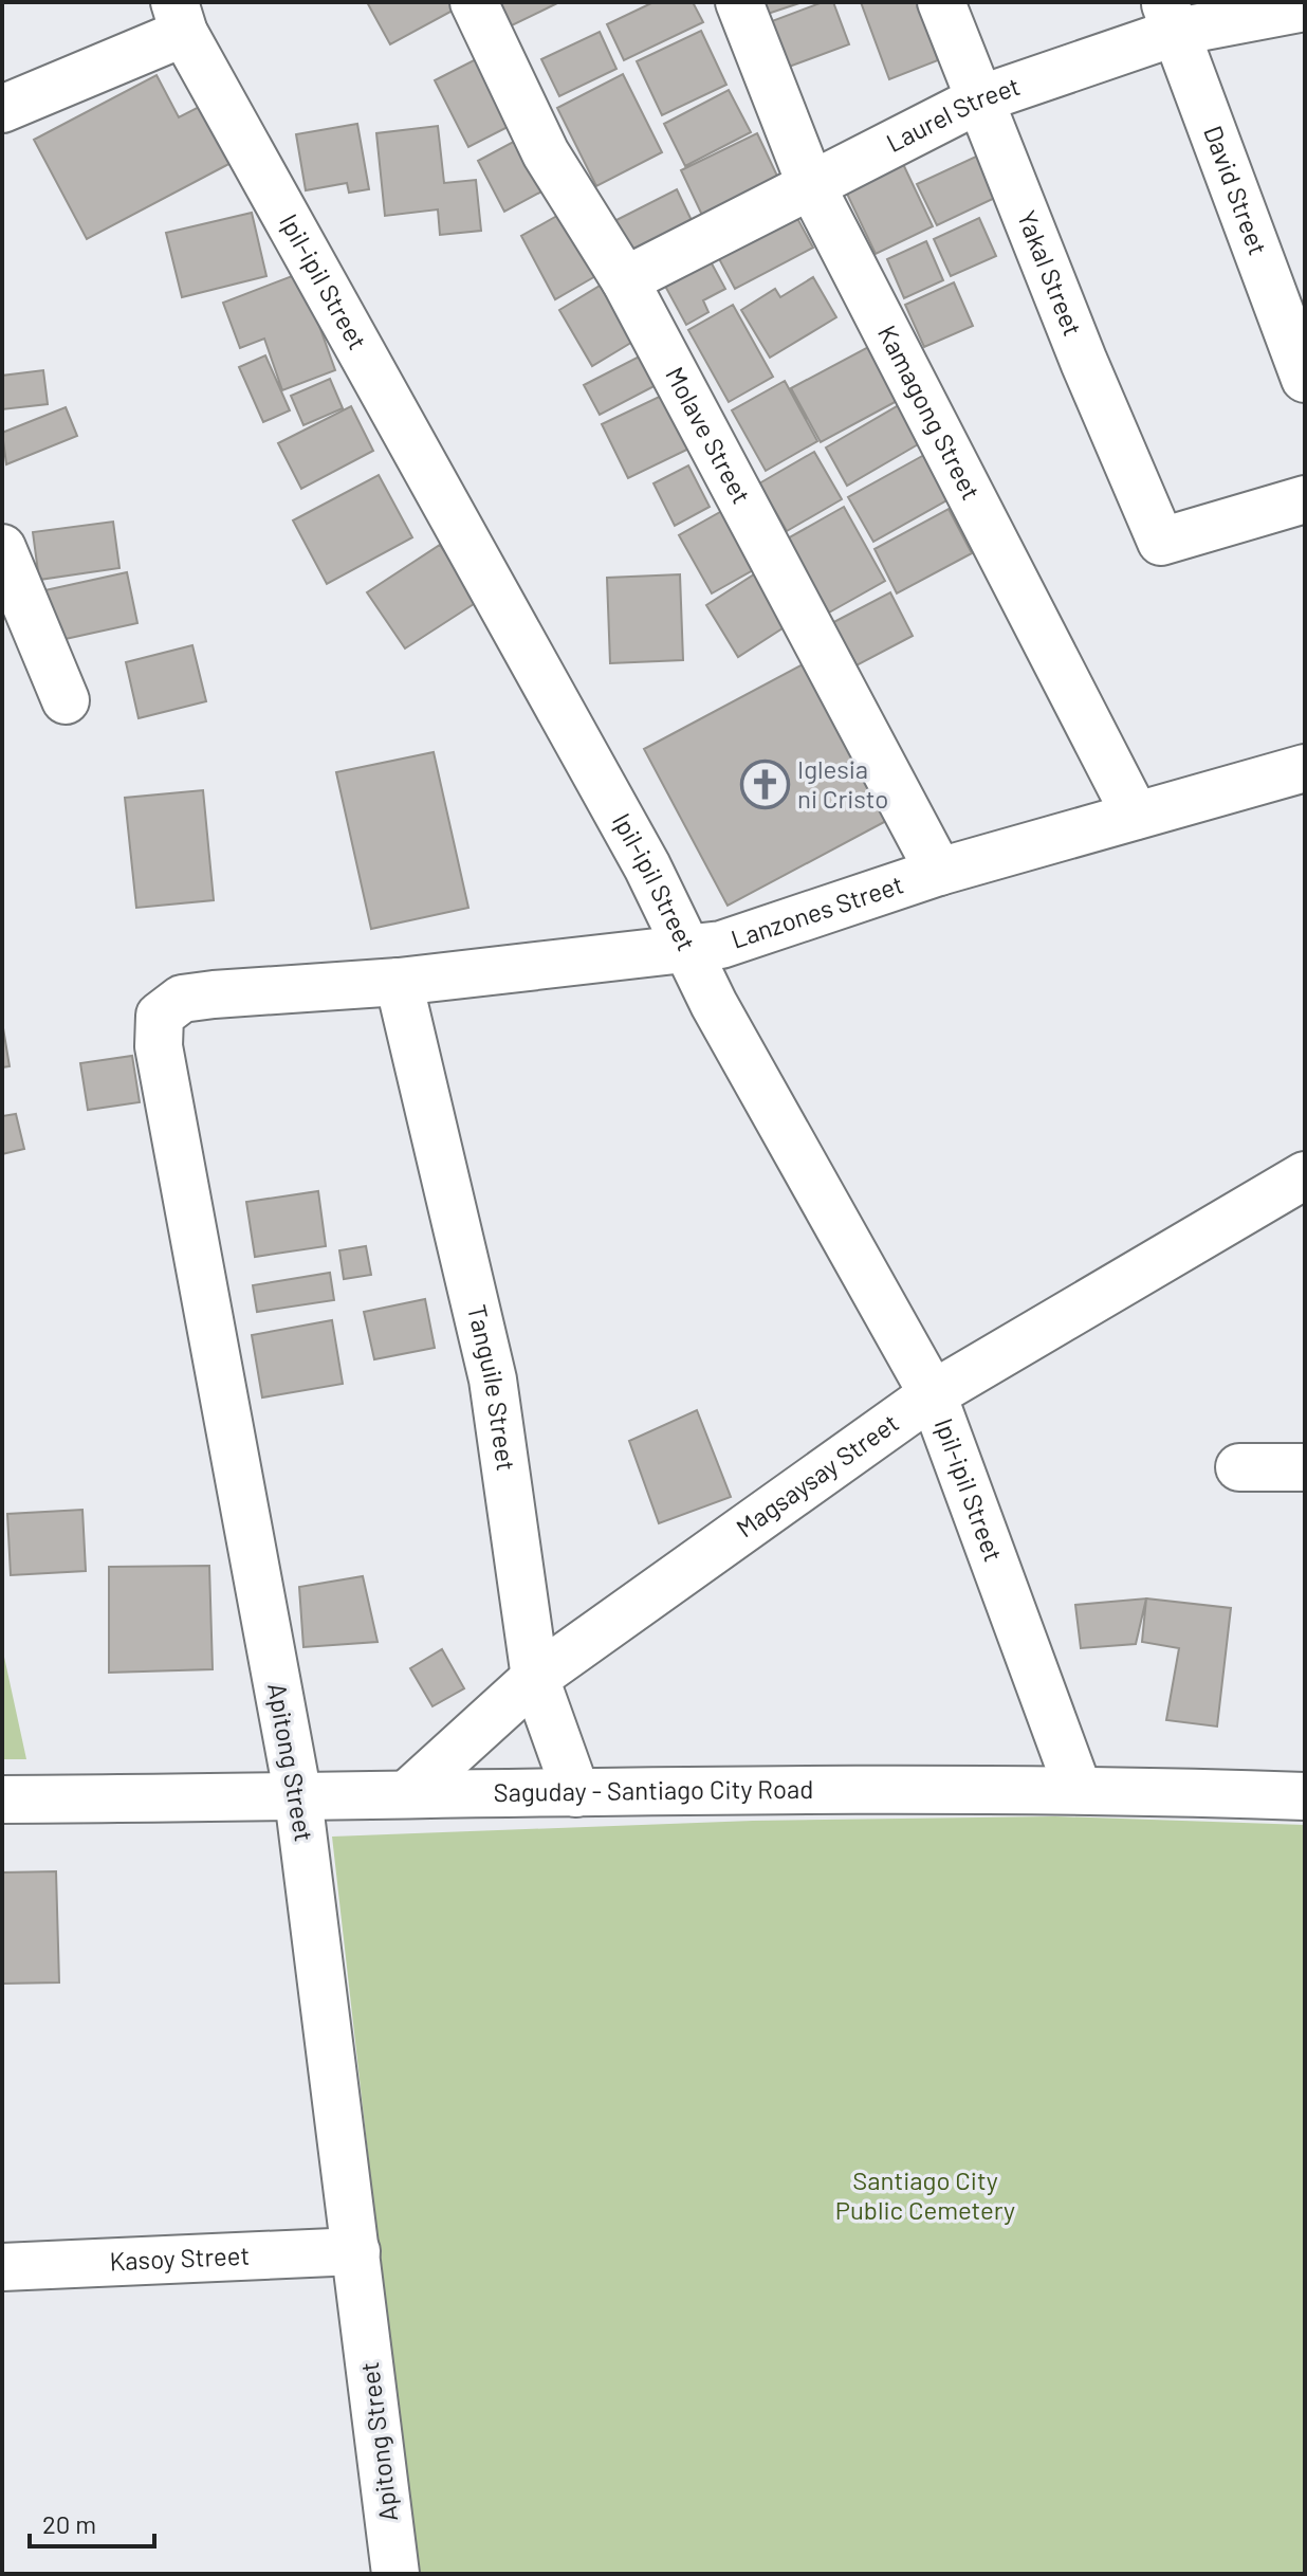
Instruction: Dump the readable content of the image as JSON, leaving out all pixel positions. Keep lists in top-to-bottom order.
{
  "streets": {
    "street": [
      "Laurel Street",
      "David Street",
      "Yakal Street",
      "Ipil-ipil Street",
      "Kamagong Street",
      "Molave Street",
      "Lanzones Street",
      "Tanguile Street",
      "Magsaysay Street",
      "Apitong Street",
      "Saguday - Santiago City Road",
      "Kasoy Street"
    ]
  },
  "crossings": [
    ["Laurel Street", "David Street"],
    ["Laurel Street", "Yakal Street"],
    ["Laurel Street", "Kamagong Street"],
    ["Laurel Street", "Molave Street"],
    ["Ipil-ipil Street", "Lanzones Street"],
    ["Ipil-ipil Street", "Magsaysay Street"],
    ["Ipil-ipil Street", "Saguday - Santiago City Road"],
    ["Kamagong Street", "Lanzones Street"],
    ["Molave Street", "Lanzones Street"],
    ["Lanzones Street", "Tanguile Street"],
    ["Lanzones Street", "Apitong Street"],
    ["Tanguile Street", "Magsaysay Street"],
    ["Tanguile Street", "Saguday - Santiago City Road"],
    ["Magsaysay Street", "Saguday - Santiago City Road"],
    ["Apitong Street", "Saguday - Santiago City Road"],
    ["Apitong Street", "Kasoy Street"]
  ],
  "parks": ["Santiago City Public Cemetery"],
  "places": {
    "church": ["Iglesia ni Cristo"]
  },
  "scale_bar": "20 m"
}
